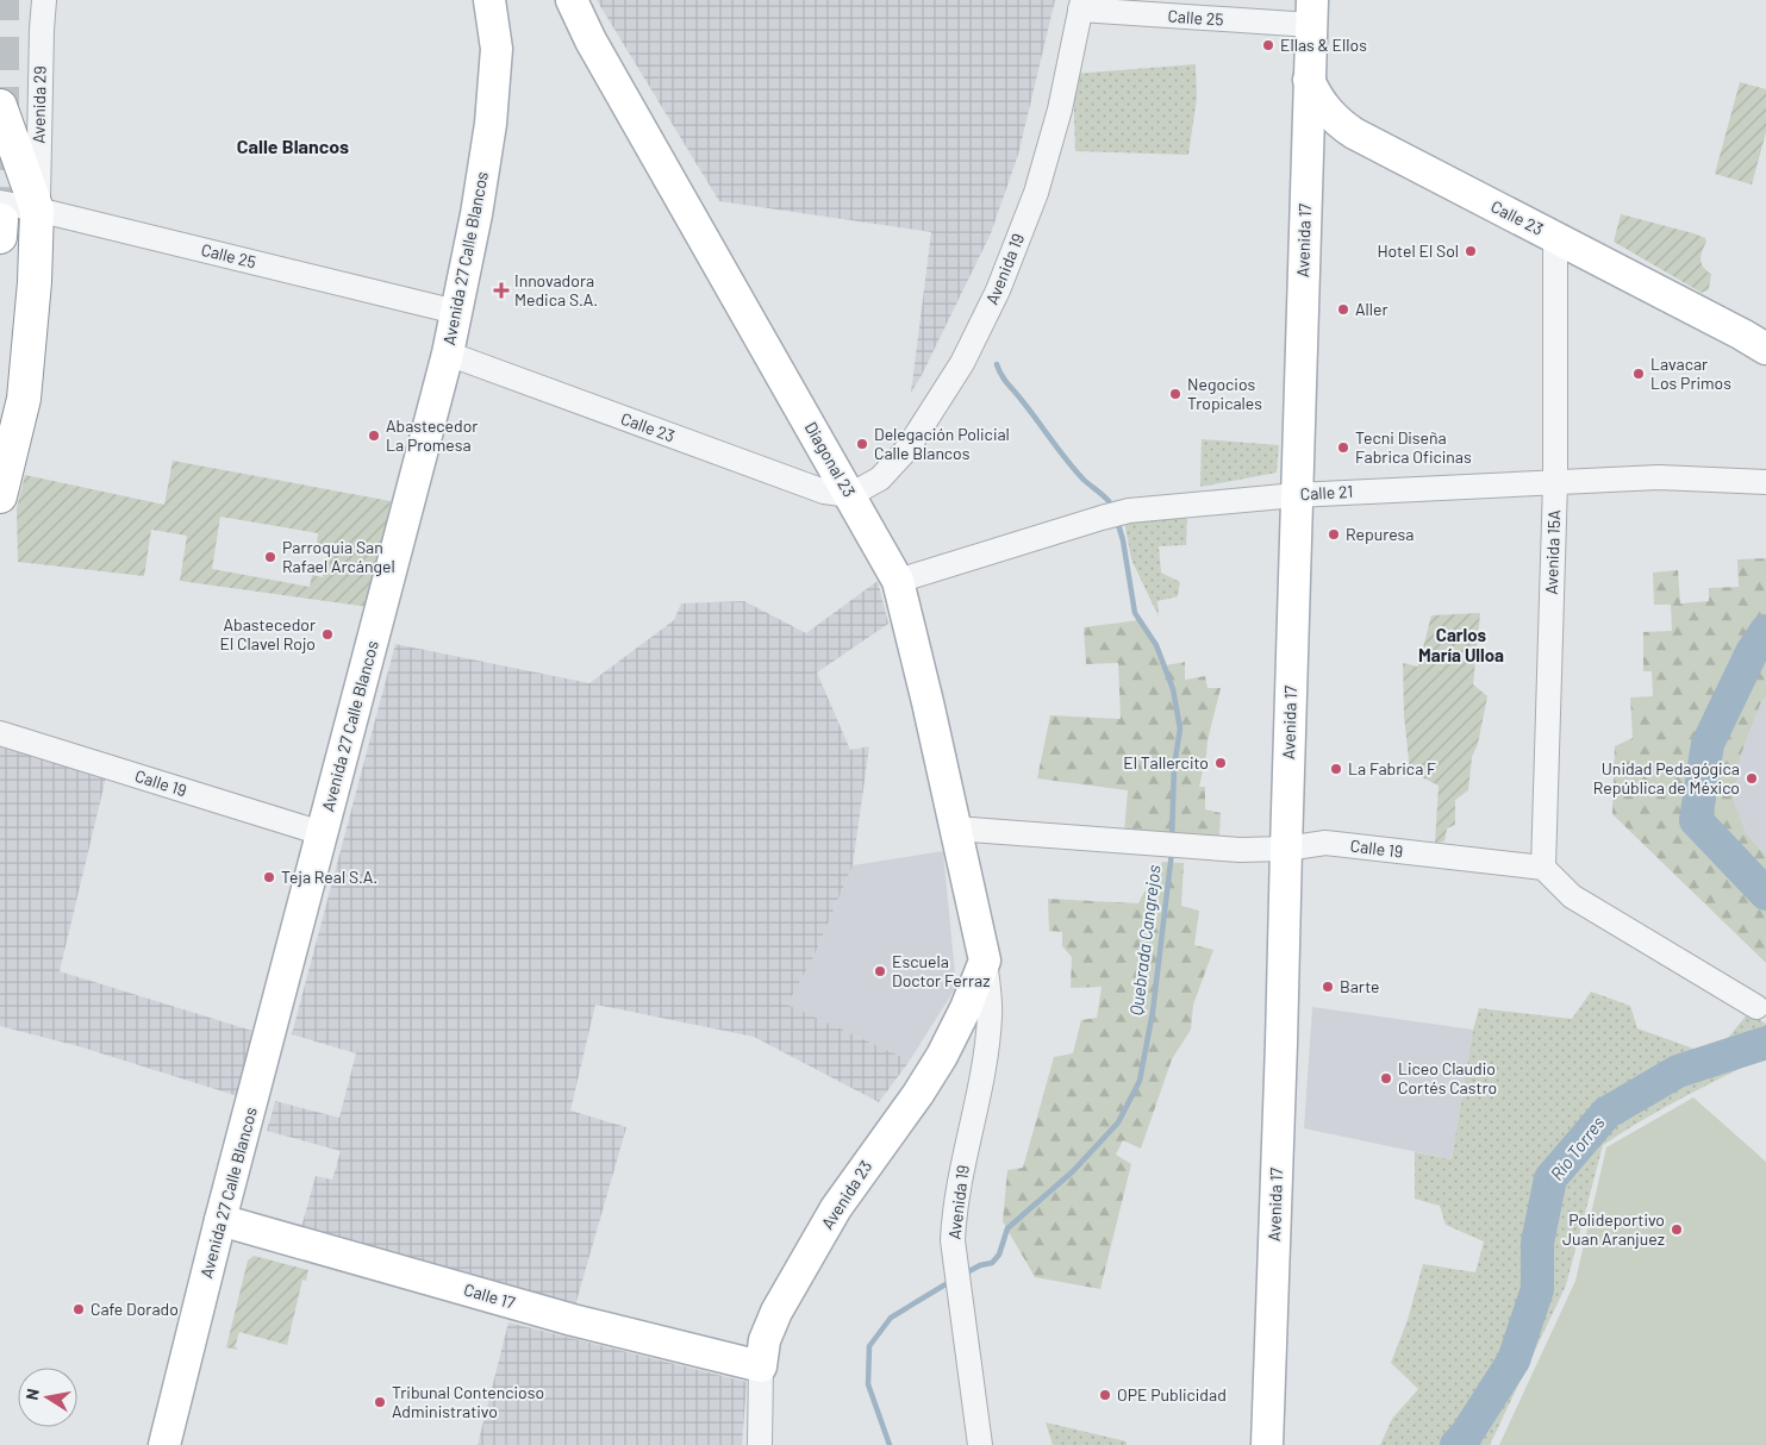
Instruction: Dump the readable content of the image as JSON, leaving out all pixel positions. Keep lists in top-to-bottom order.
{
  "streets": {
    "main road": [
      "Calle 23",
      "Avenida 17",
      "Avenida 27 Calle Blancos",
      "Diagonal 23",
      "Avenida 23",
      "Calle 17"
    ],
    "street": [
      "Calle 25",
      "Avenida 29",
      "Avenida 19",
      "Calle 21",
      "Avenida 15A",
      "Calle 19"
    ]
  },
  "crossings": [
    ["Calle 25", "Avenida 29"],
    ["Calle 25", "Avenida 17"],
    ["Calle 25", "Avenida 27 Calle Blancos"],
    ["Calle 25", "Avenida 19"],
    ["Calle 23", "Avenida 17"],
    ["Calle 23", "Avenida 27 Calle Blancos"],
    ["Calle 23", "Avenida 19"],
    ["Calle 23", "Diagonal 23"],
    ["Calle 23", "Avenida 15A"],
    ["Avenida 17", "Calle 21"],
    ["Avenida 17", "Calle 19"],
    ["Avenida 27 Calle Blancos", "Calle 19"],
    ["Avenida 27 Calle Blancos", "Calle 17"],
    ["Avenida 19", "Diagonal 23"],
    ["Avenida 19", "Avenida 23"],
    ["Diagonal 23", "Calle 21"],
    ["Diagonal 23", "Calle 19"],
    ["Diagonal 23", "Avenida 23"],
    ["Calle 21", "Avenida 15A"],
    ["Avenida 15A", "Calle 19"],
    ["Avenida 23", "Calle 17"]
  ],
  "districts": ["Calle Blancos", "Carlos María Ulloa"],
  "water": ["Quebrada Cangrejos", "Río Torres"],
  "places": {
    "other": [
      "Ellas & Ellos",
      "Hotel El Sol",
      "Aller",
      "Lavacar Los Primos",
      "Negocios Tropicales",
      "Abastecedor La Promesa",
      "Delegación Policial Calle Blancos",
      "Tecni Diseña Fabrica Oficinas",
      "Repuresa",
      "Parroquia San Rafael Arcángel",
      "Abastecedor El Clavel Rojo",
      "El Tallercito",
      "La Fabrica F",
      "Unidad Pedagógica República de México",
      "Teja Real S.A.",
      "Escuela Doctor Ferraz",
      "Barte",
      "Liceo Claudio Cortés Castro",
      "Polideportivo Juan Aranjuez",
      "Cafe Dorado",
      "OPE Publicidad",
      "Tribunal Contencioso Administrativo"
    ],
    "health": ["Innovadora Medica S.A."]
  },
  "north": "left"
}
